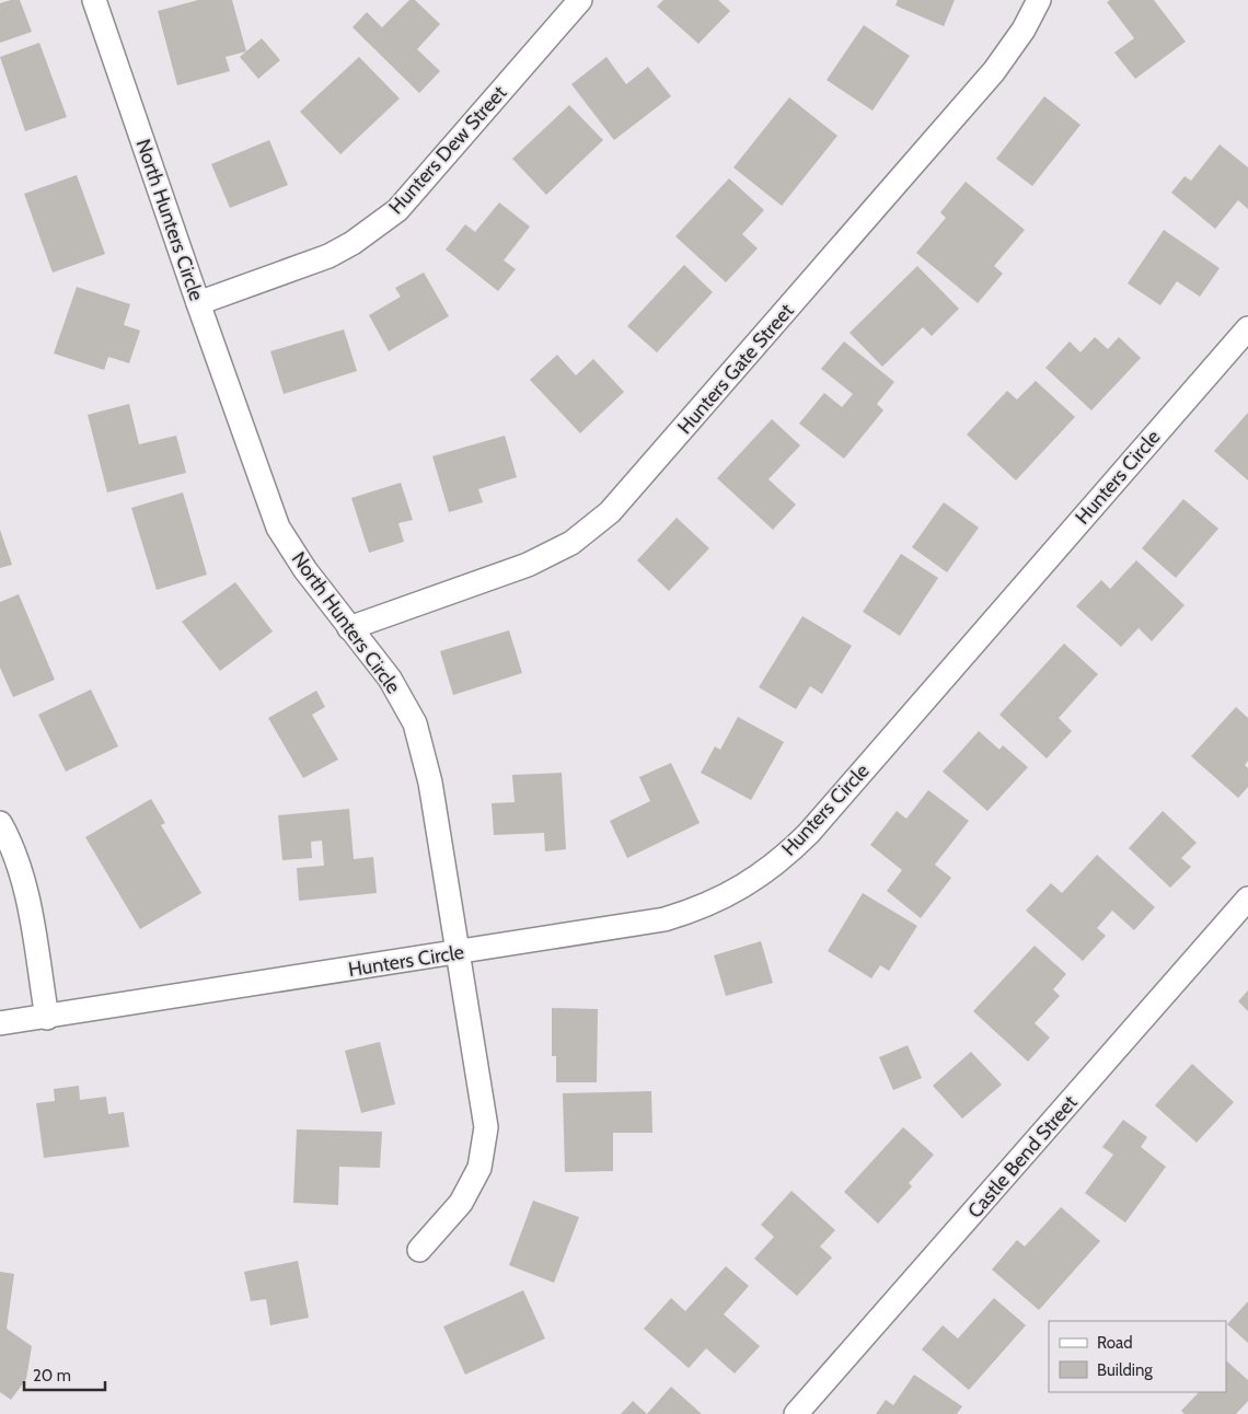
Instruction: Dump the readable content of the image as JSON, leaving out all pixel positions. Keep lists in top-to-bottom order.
{
  "streets": {
    "street": [
      "Hunters Dew Street",
      "North Hunters Circle",
      "Hunters Gate Street",
      "Hunters Circle",
      "Castle Bend Street"
    ]
  },
  "crossings": [
    ["Hunters Dew Street", "North Hunters Circle"],
    ["North Hunters Circle", "Hunters Gate Street"],
    ["North Hunters Circle", "Hunters Circle"]
  ],
  "legend": ["Road", "Building"],
  "scale_bar": "20 m"
}
